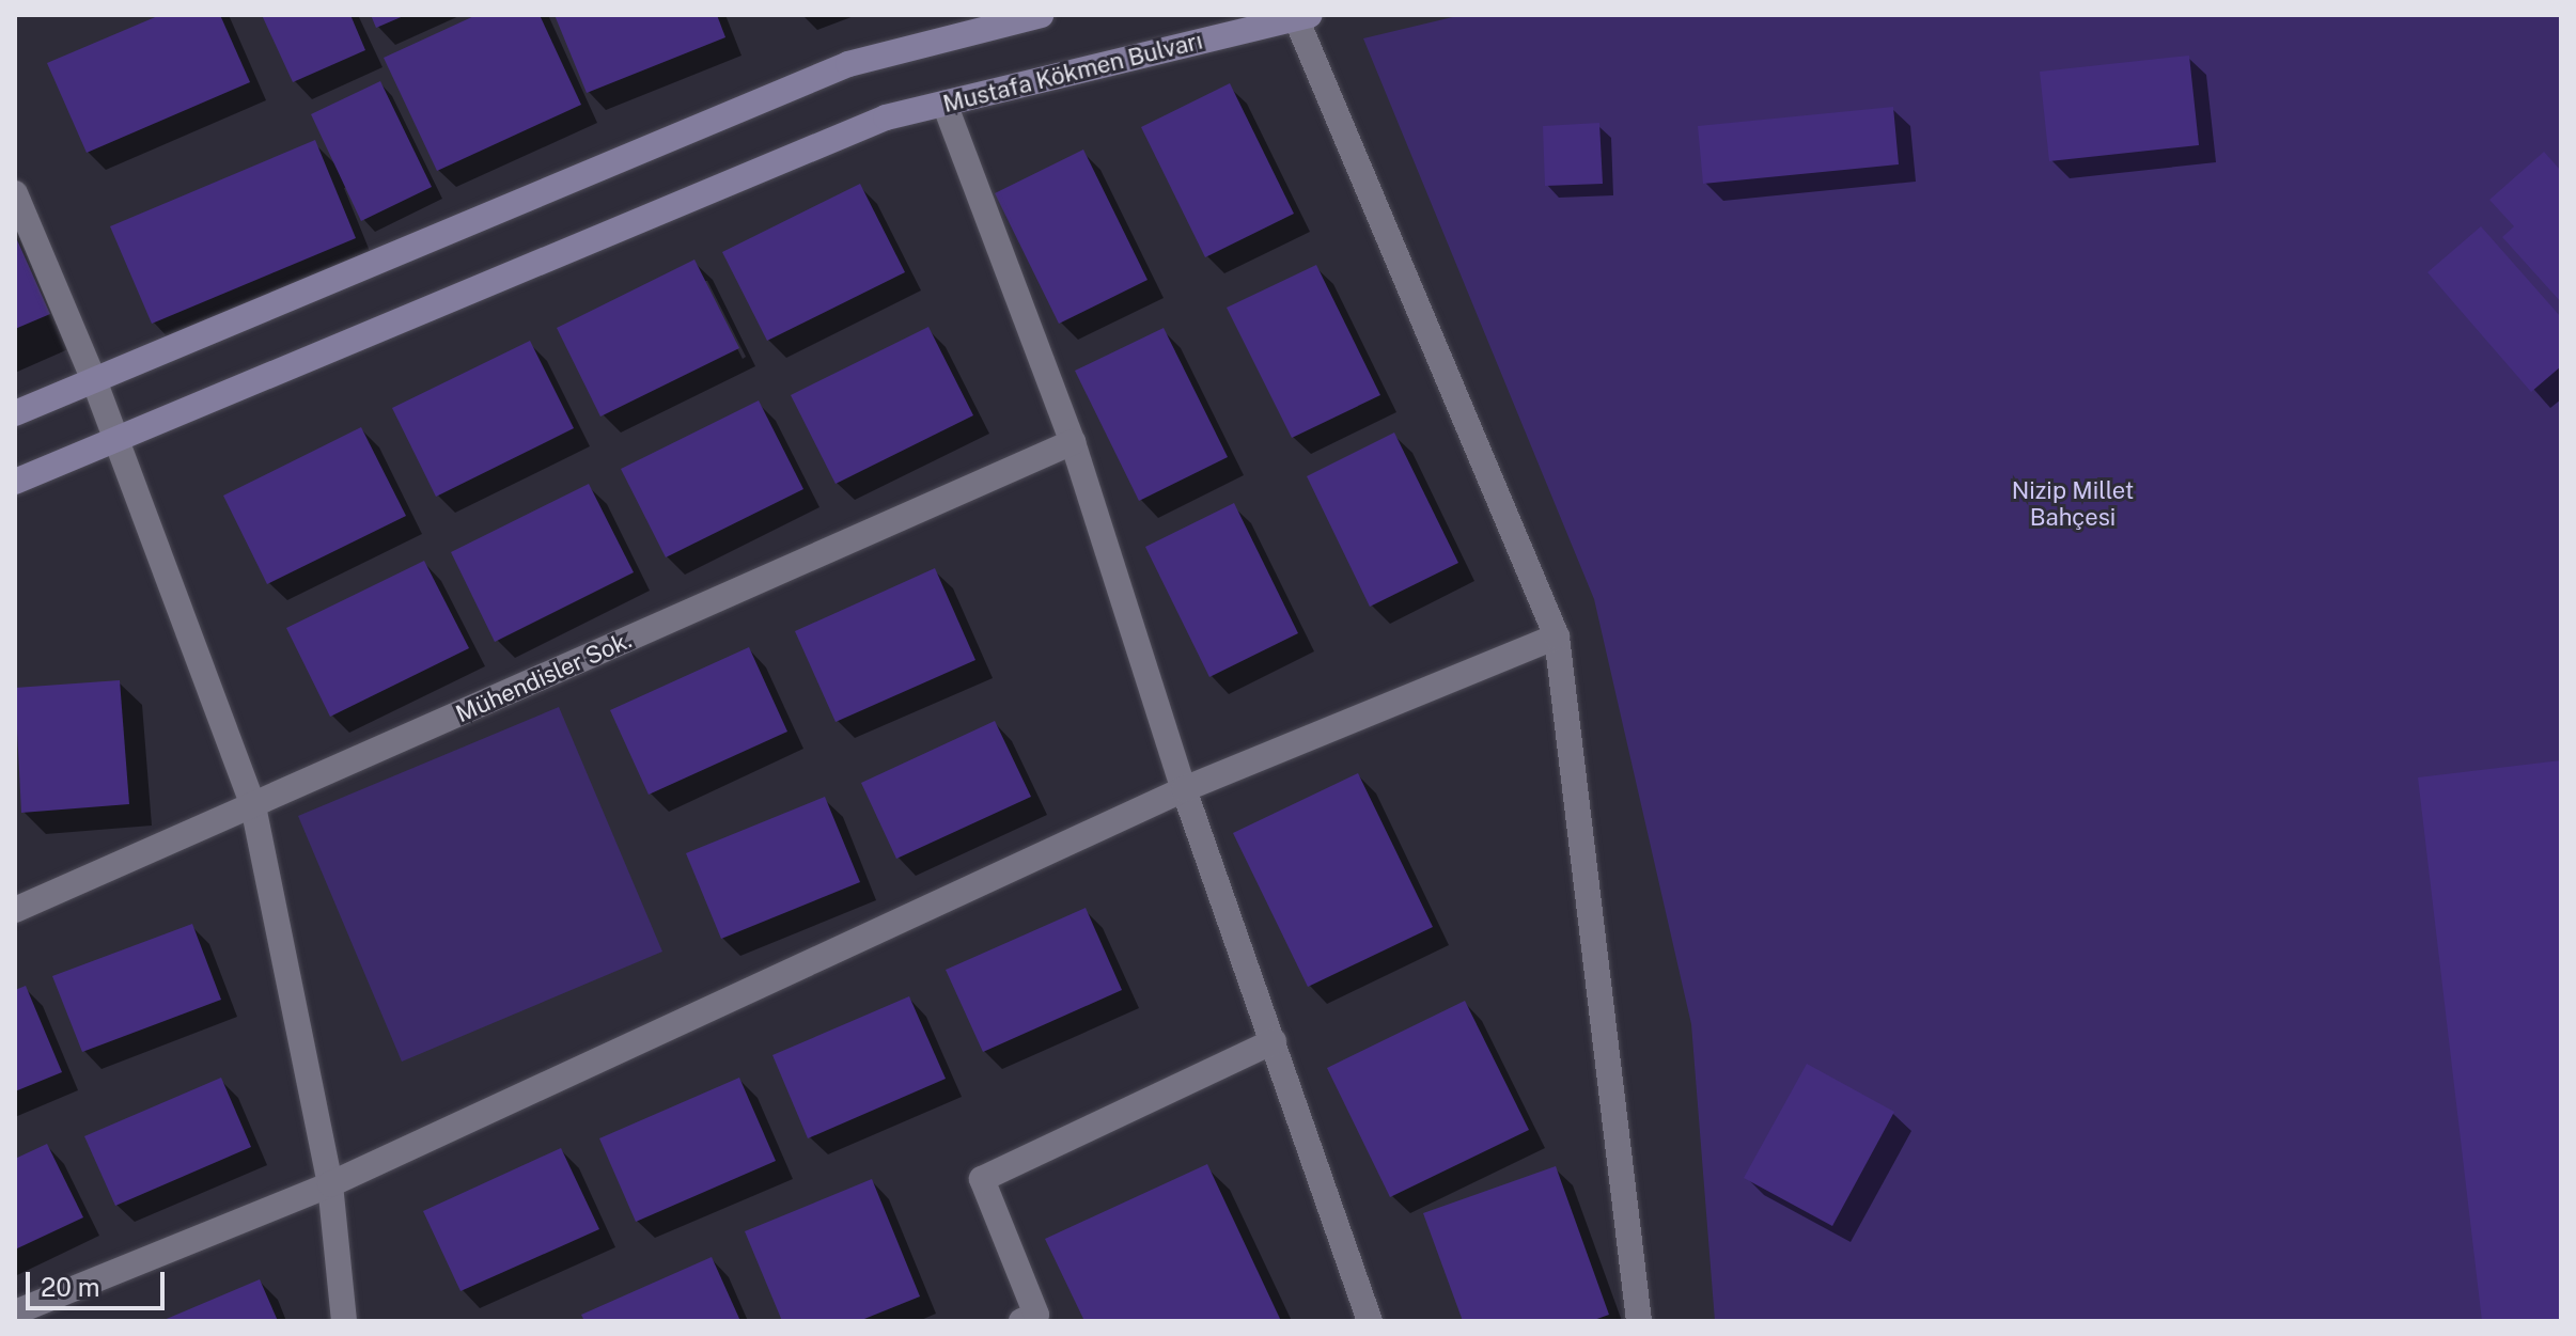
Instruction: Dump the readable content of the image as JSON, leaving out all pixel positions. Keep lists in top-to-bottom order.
{
  "streets": {
    "main road": ["Mustafa Kökmen Bulvarı"],
    "street": ["Mühendisler Sok."]
  },
  "parks": ["Nizip Millet Bahçesi"],
  "scale_bar": "20 m"
}
